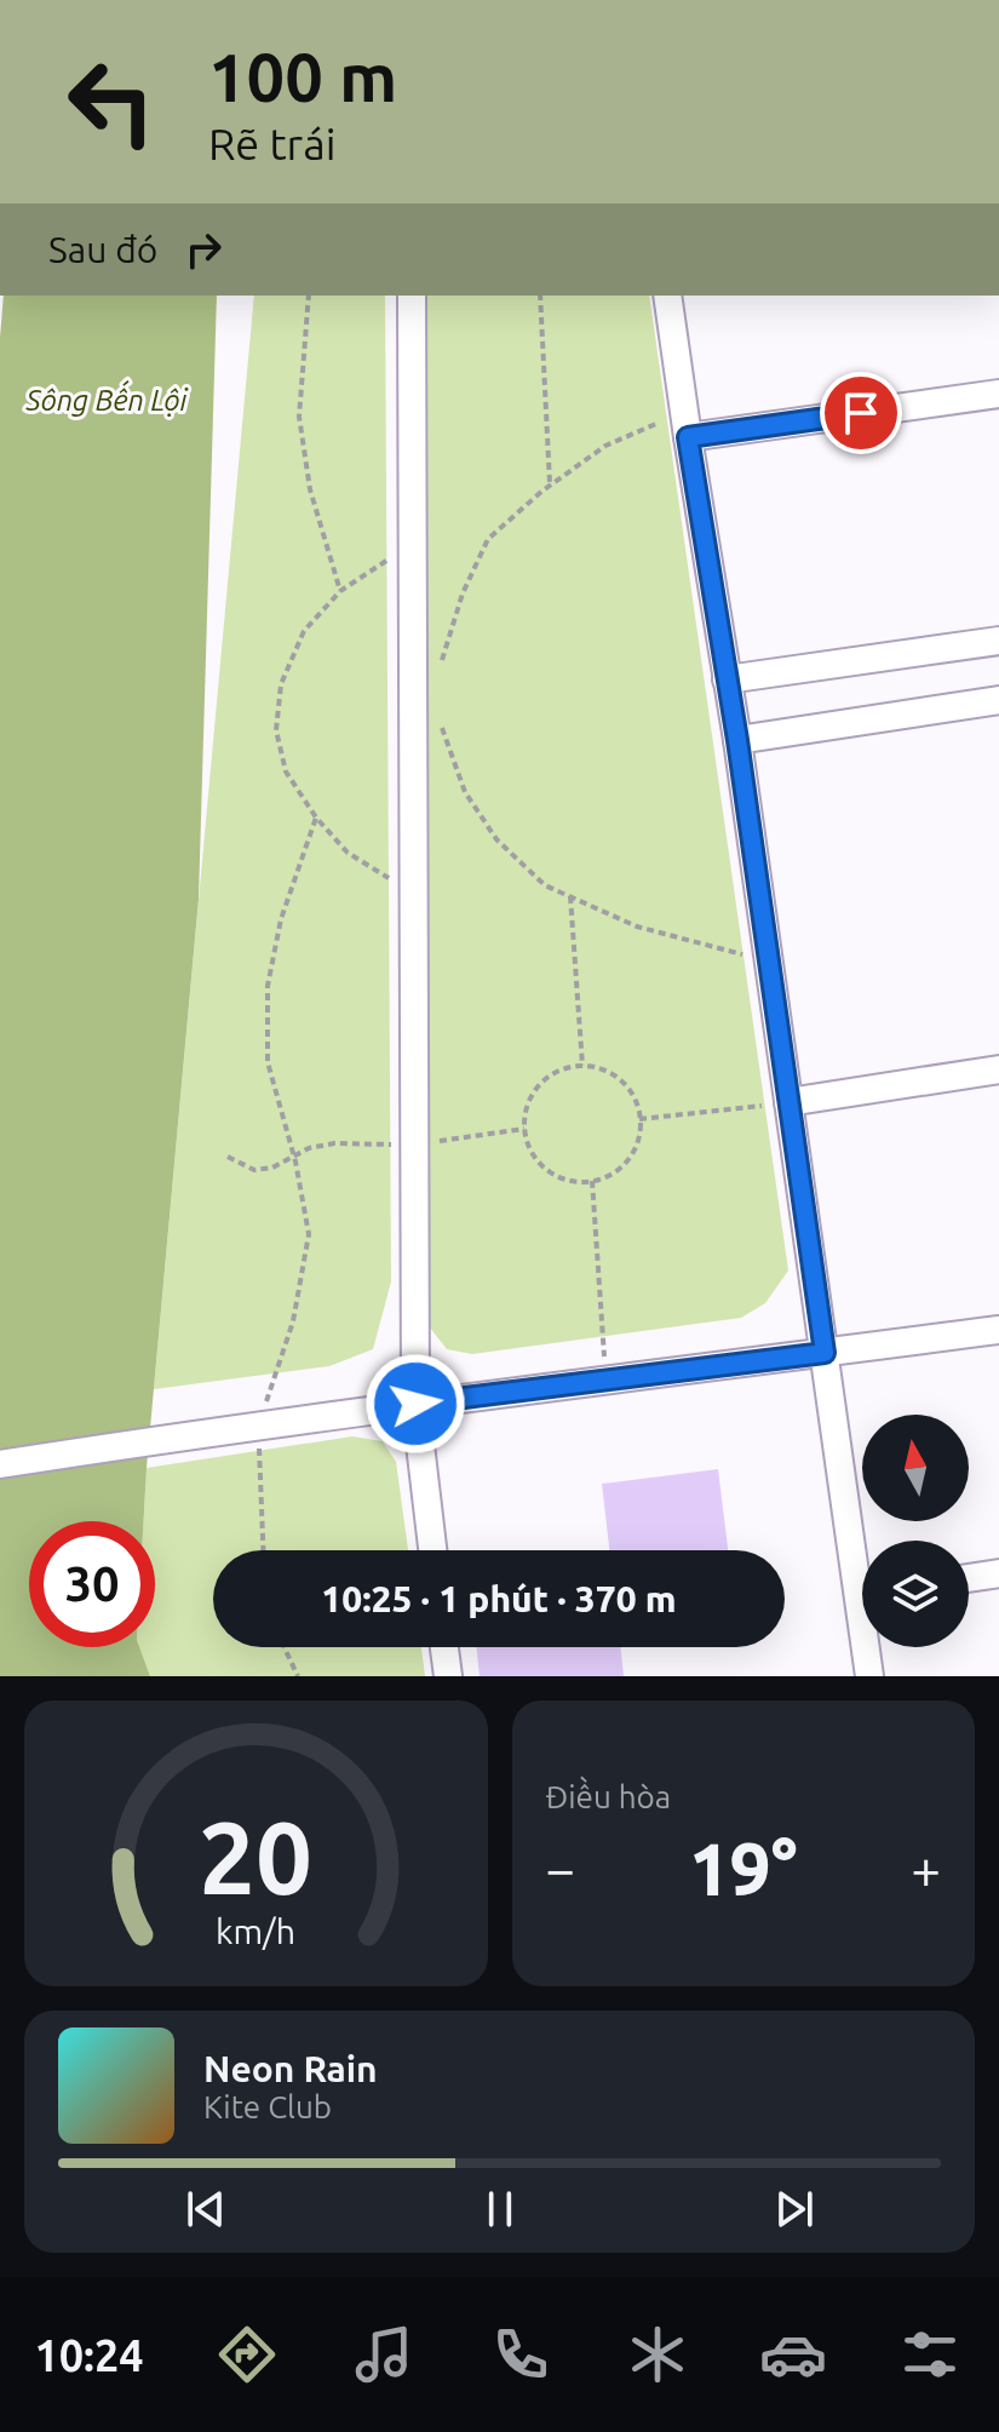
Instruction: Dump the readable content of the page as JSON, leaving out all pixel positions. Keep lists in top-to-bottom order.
{
  "water": ["Sông Bến Lội"],
  "north": "top",
  "page": {
    "turn": ["100 m", "Rẽ trái"],
    "then": "Sau đó",
    "limit": "30",
    "trip": "10:25 · 1 phút · 370 m",
    "tile": "Điều hòa",
    "heat": ["−", "19°", "+"],
    "song": ["Neon Rain", "Kite Club"],
    "tabs": "10:24",
    "gauge": ["20", "km/h"]
  }
}
